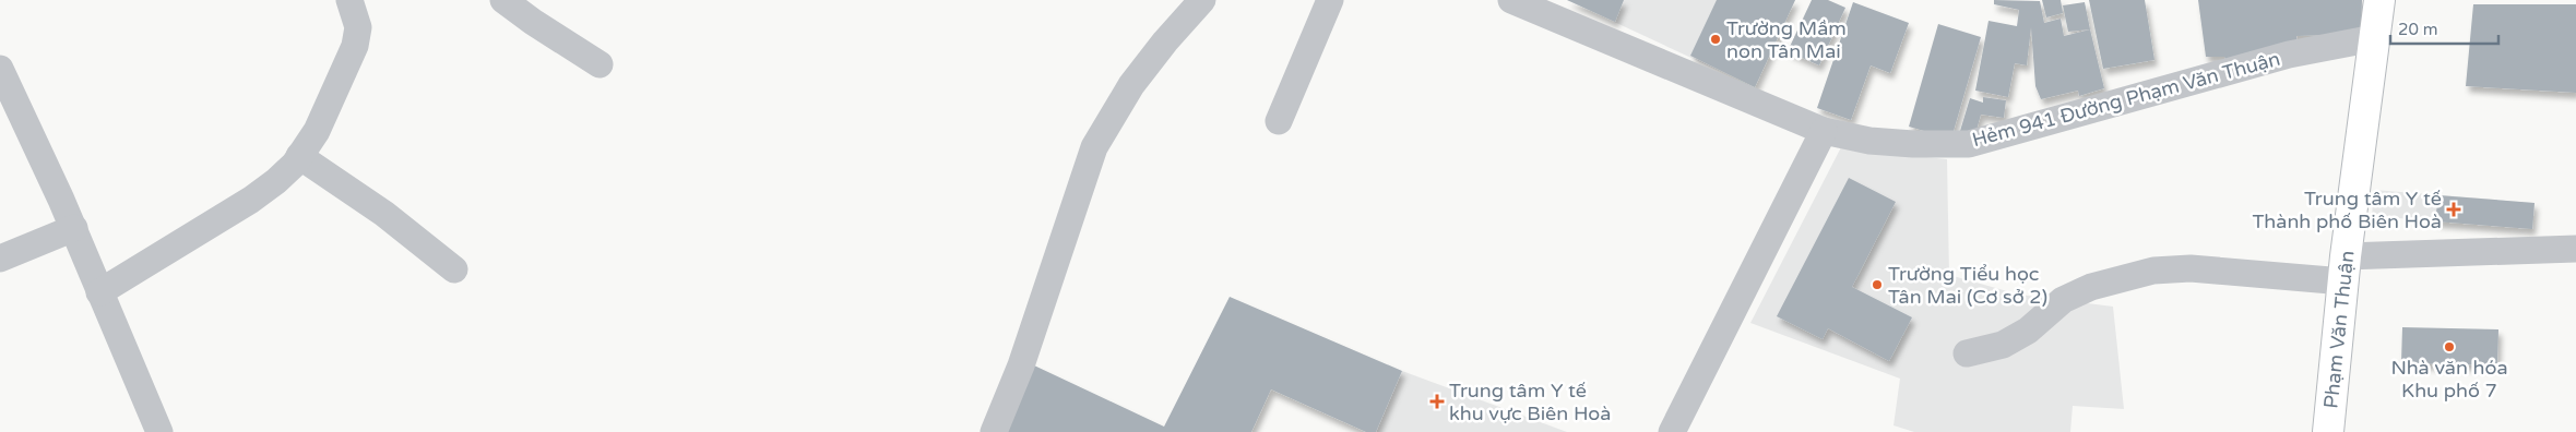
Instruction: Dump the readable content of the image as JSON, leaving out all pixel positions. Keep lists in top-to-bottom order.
{
  "streets": {
    "main road": ["Phạm Văn Thuận"],
    "street": ["Hẻm 941 Đường Phạm Văn Thuận"]
  },
  "crossings": [
    ["Hẻm 941 Đường Phạm Văn Thuận", "Phạm Văn Thuận"]
  ],
  "places": {
    "other": ["Trường Mầm non Tân Mai", "Trường Tiểu học Tân Mai (Cơ sở 2)", "Nhà văn hóa Khu phố 7"],
    "health": ["Trung tâm Y tế Thành phố Biên Hoà", "Trung tâm Y tế khu vực Biên Hoà"]
  },
  "scale_bar": "20 m"
}
